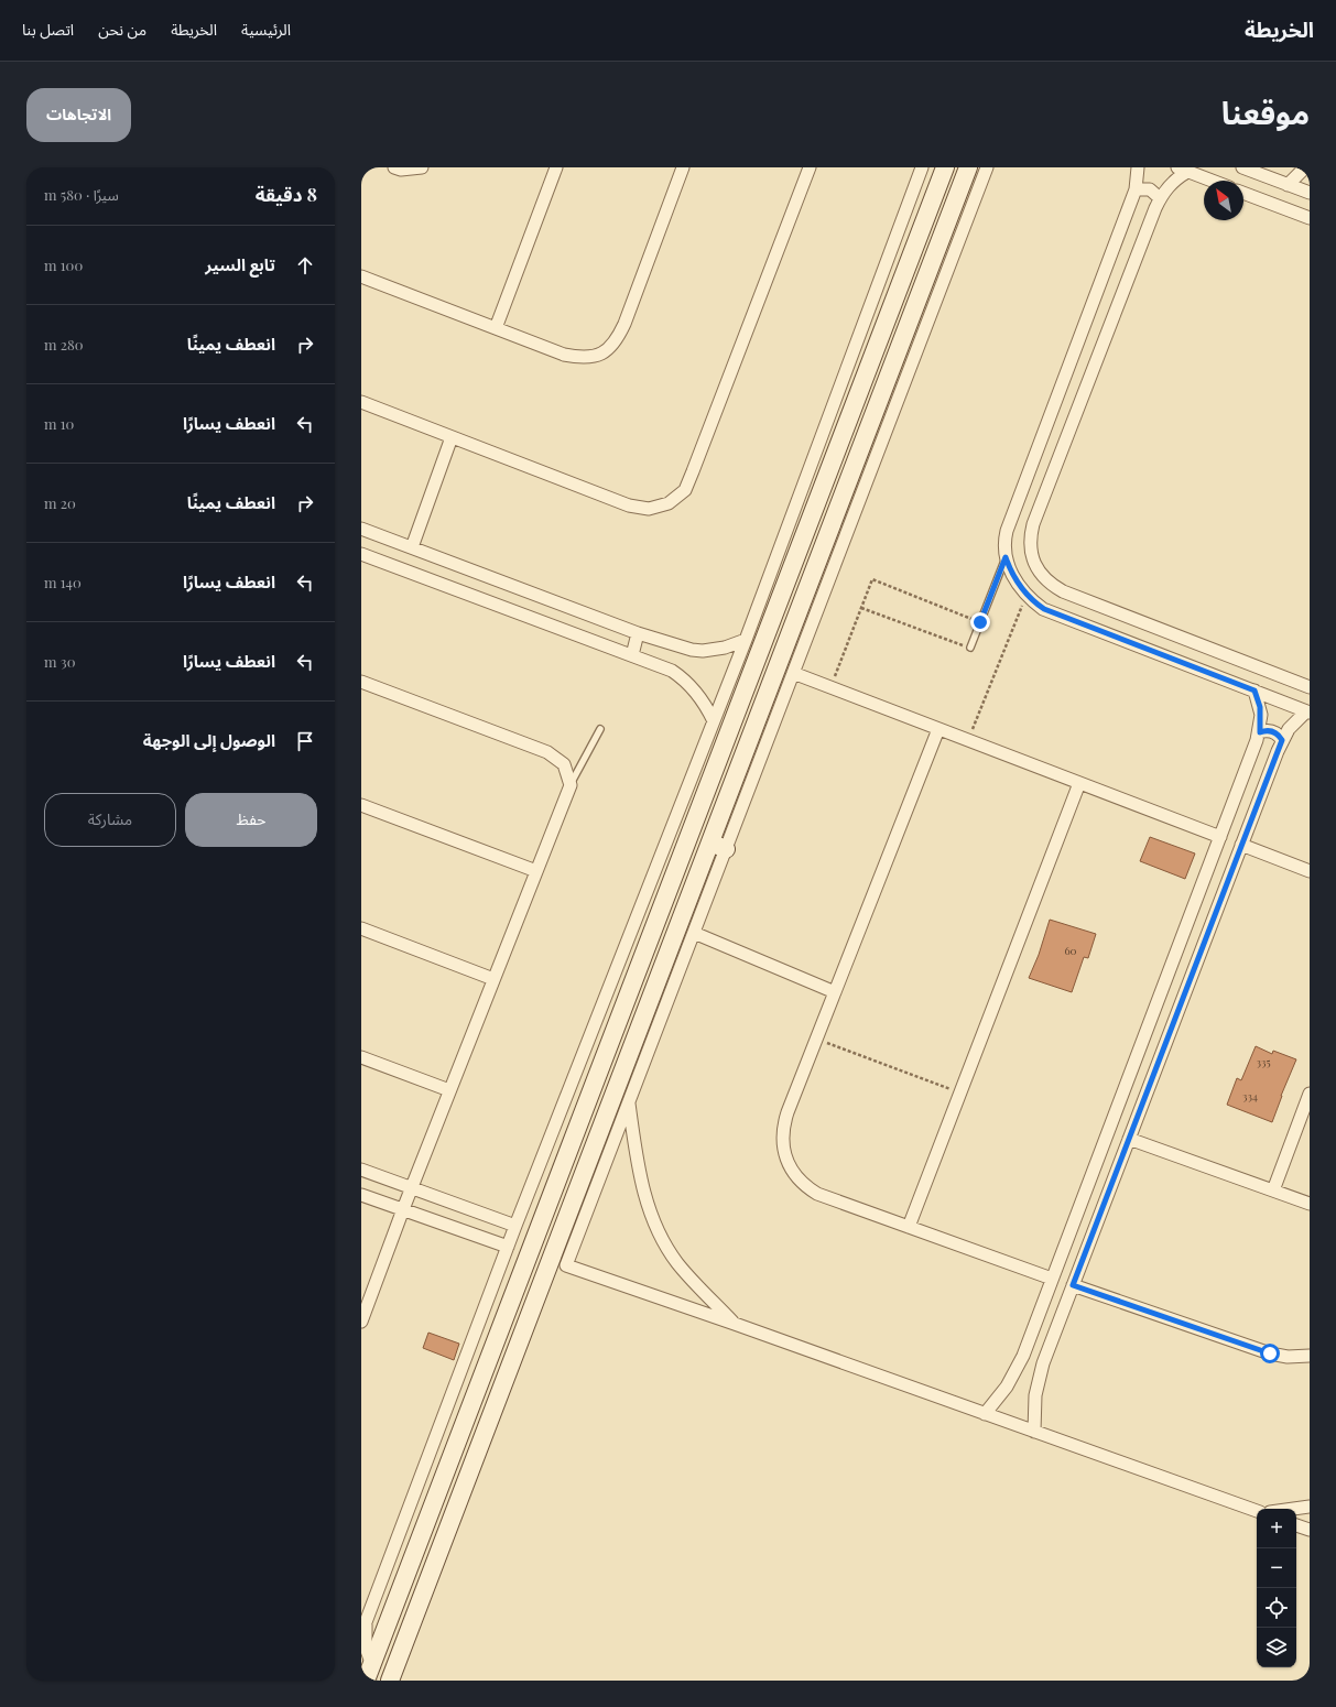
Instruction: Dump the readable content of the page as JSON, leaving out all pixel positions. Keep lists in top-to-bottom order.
{
  "house_numbers": ["60", "335", "334"],
  "north": "top left",
  "page": {
    "header": "الخريطة",
    "nav": [
      "الرئيسية",
      "الخريطة",
      "من نحن",
      "اتصل بنا"
    ],
    "title": "موقعنا",
    "buttons": [
      "الاتجاهات",
      ["حفظ", "مشاركة"]
    ],
    "heading": ["8 دقيقة", "سيرًا · 580 m"],
    "list": [
      ["تابع السير", "100 m"],
      ["انعطف يمينًا", "280 m"],
      ["انعطف يسارًا", "10 m"],
      ["انعطف يمينًا", "20 m"],
      ["انعطف يسارًا", "140 m"],
      ["انعطف يسارًا", "30 m"],
      "الوصول إلى الوجهة"
    ],
    "map_buttons": ["+", "−"]
  }
}
